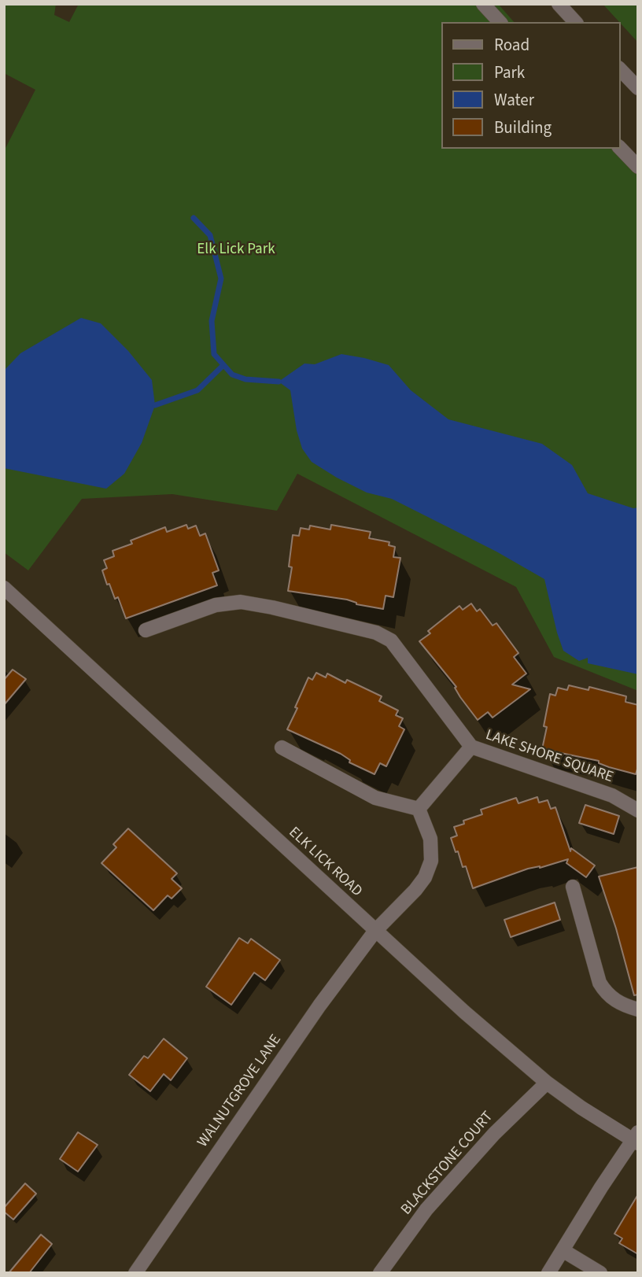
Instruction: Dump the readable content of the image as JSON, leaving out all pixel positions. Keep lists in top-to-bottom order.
{
  "streets": {
    "street": [
      "LAKE SHORE SQUARE",
      "ELK LICK ROAD",
      "WALNUTGROVE LANE",
      "BLACKSTONE COURT"
    ]
  },
  "crossings": [
    ["ELK LICK ROAD", "WALNUTGROVE LANE"],
    ["ELK LICK ROAD", "BLACKSTONE COURT"]
  ],
  "parks": ["Elk Lick Park"],
  "legend": [
    "Road",
    "Park",
    "Water",
    "Building"
  ]
}
